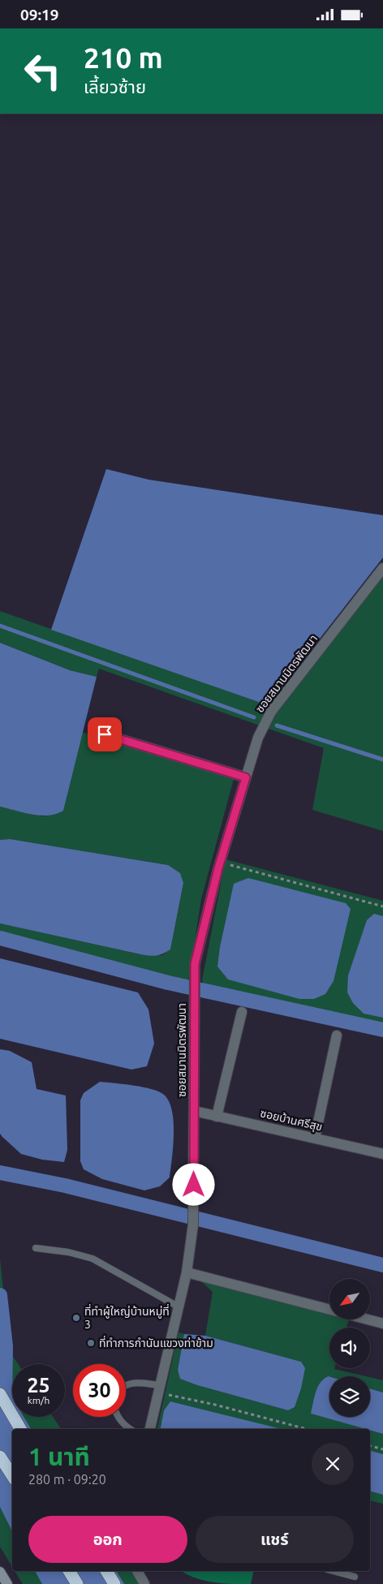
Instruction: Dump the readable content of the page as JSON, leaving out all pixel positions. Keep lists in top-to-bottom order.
{
  "streets": {
    "street": ["ซอยสมานมิตรพัฒนา", "ซอยบ้านศรีสุข"]
  },
  "crossings": [
    ["ซอยสมานมิตรพัฒนา", "ซอยบ้านศรีสุข"]
  ],
  "places": ["ที่ทำผู้ใหญ่บ้านหมู่ที่ 3", "ที่ทำการกำนันแขวงท่าข้าม"],
  "north": "bottom left",
  "page": {
    "status": "09:19",
    "turn": ["210 m", "เลี้ยวซ้าย"],
    "speed": "25 km/h",
    "limit": "30",
    "heading": ["1 นาที", "280 m · 09:20"],
    "buttons": ["ออก", "แชร์"]
  }
}
